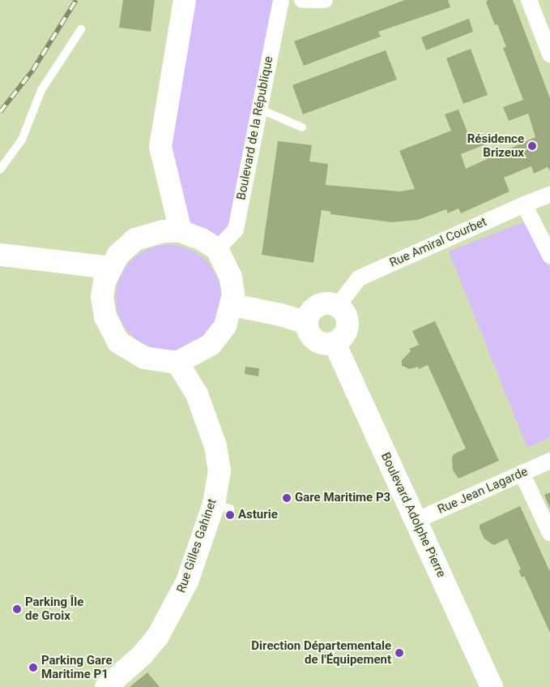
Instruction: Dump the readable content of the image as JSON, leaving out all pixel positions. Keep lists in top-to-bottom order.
{
  "streets": {
    "street": [
      "Boulevard de la République",
      "Rue Amiral Courbet",
      "Rue Jean Lagarde",
      "Boulevard Adolphe Pierre",
      "Rue Gilles Gahinet"
    ]
  },
  "crossings": [
    ["Boulevard de la République", "Rue Gilles Gahinet"],
    ["Rue Amiral Courbet", "Boulevard Adolphe Pierre"],
    ["Rue Jean Lagarde", "Boulevard Adolphe Pierre"]
  ],
  "places": [
    "Résidence Brizeux",
    "Gare Maritime P3",
    "Asturie",
    "Parking Île de Groix",
    "Direction Départementale de l'Équipement",
    "Parking Gare Maritime P1"
  ]
}
